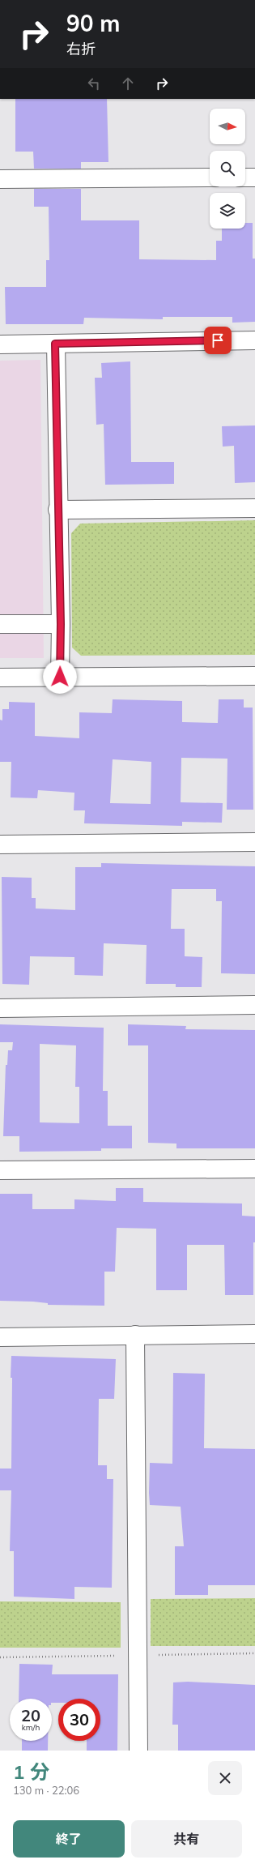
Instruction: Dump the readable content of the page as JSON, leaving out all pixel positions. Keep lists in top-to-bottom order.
{
  "north": "right",
  "page": {
    "turn": ["90 m", "右折"],
    "speed": "20 km/h",
    "limit": "30",
    "heading": ["1 分", "130 m · 22:06"],
    "buttons": ["終了", "共有"]
  }
}
